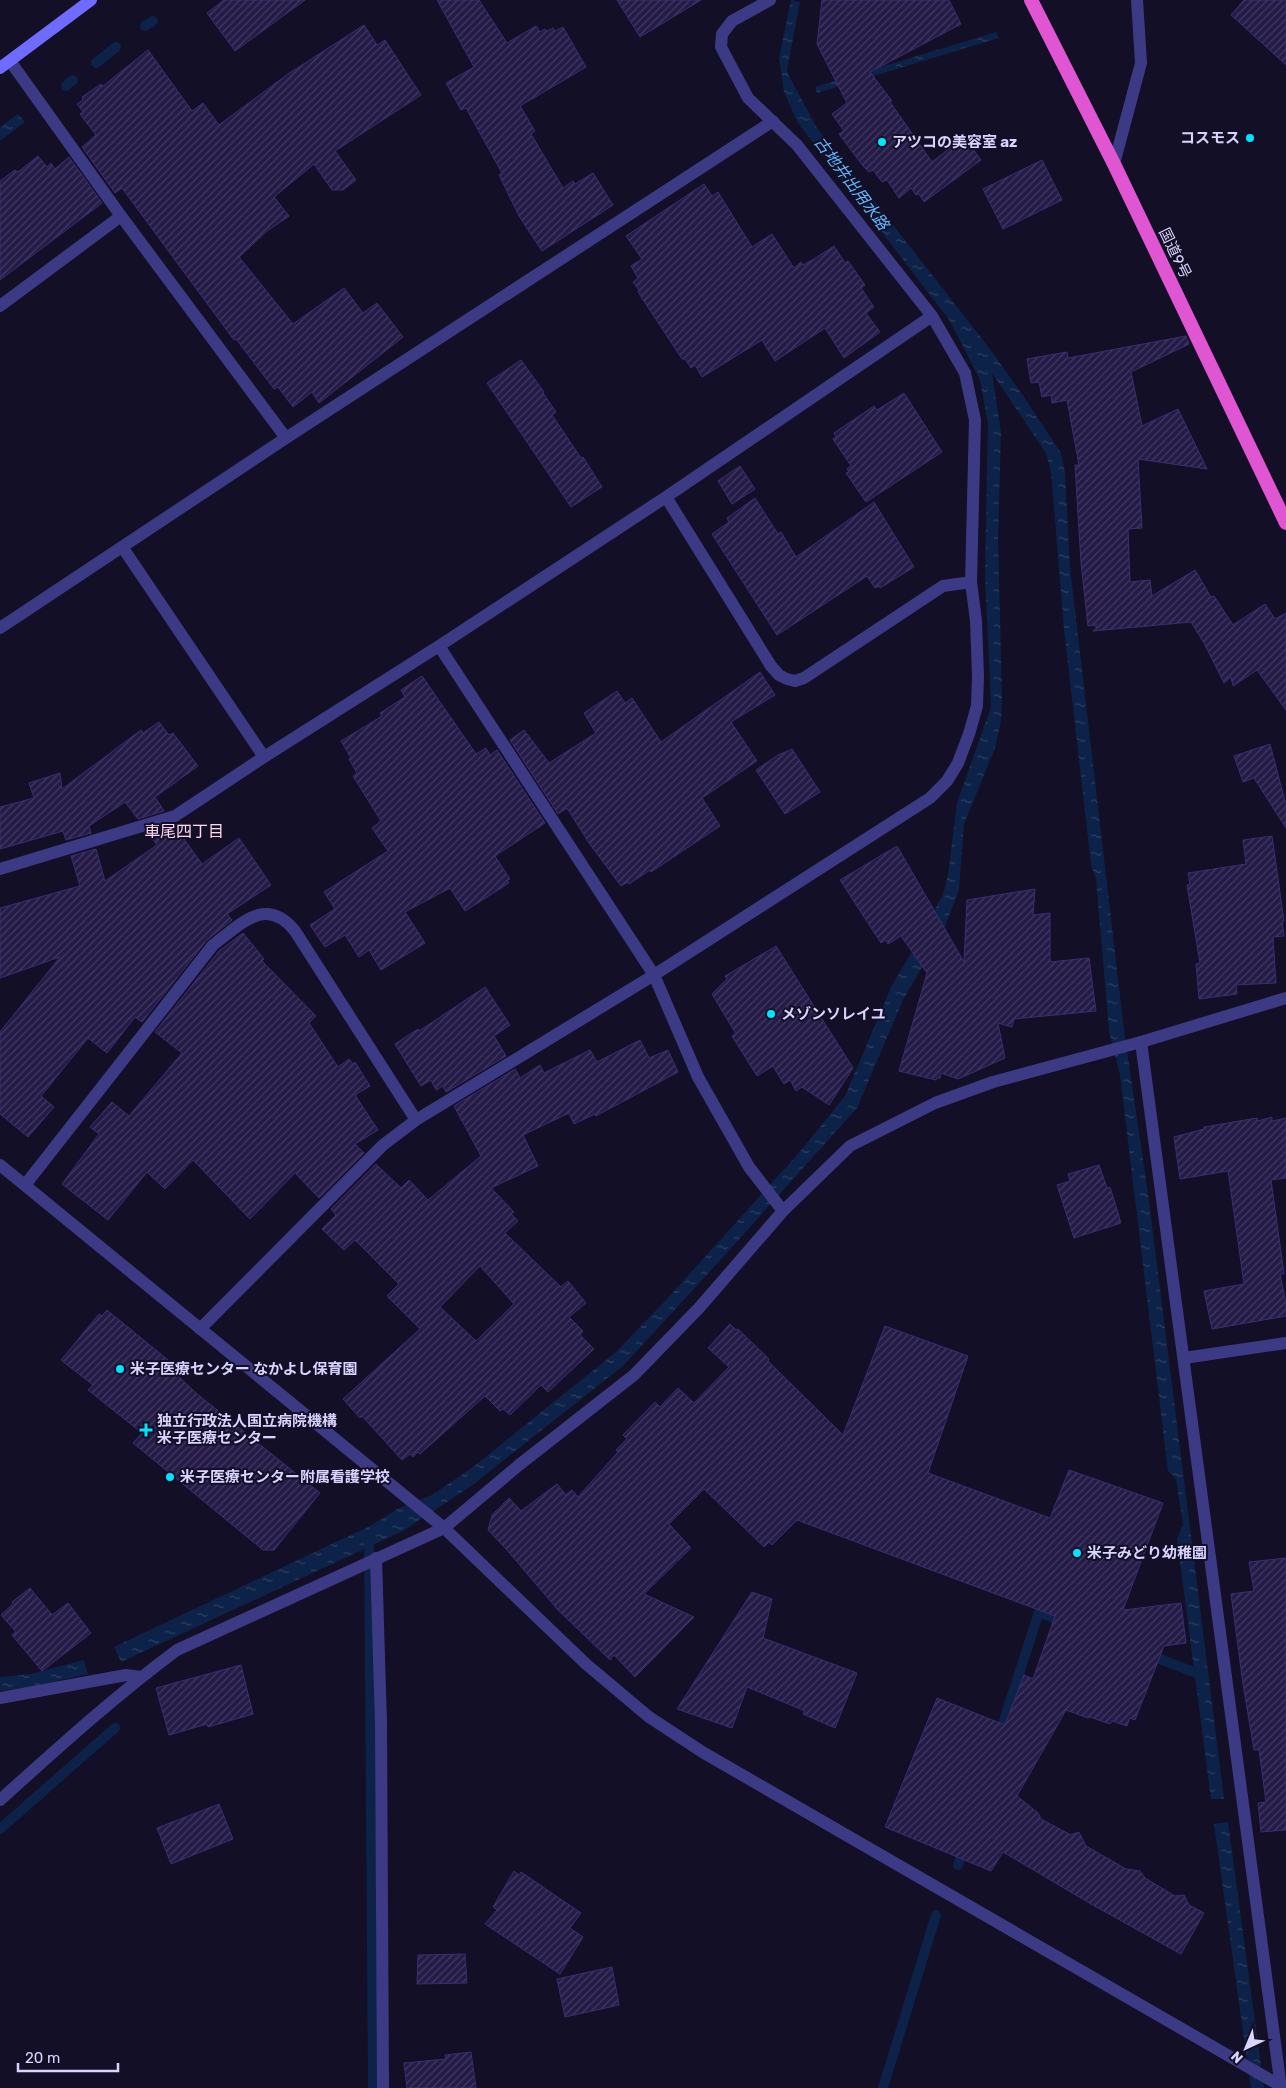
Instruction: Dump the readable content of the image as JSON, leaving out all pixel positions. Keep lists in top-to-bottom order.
{
  "streets": {
    "highway": ["国道9号"]
  },
  "districts": ["車尾四丁目"],
  "water": ["古地井出用水路"],
  "places": {
    "other": [
      "コスモス",
      "アツコの美容室 az",
      "メゾンソレイユ",
      "米子医療センター なかよし保育園",
      "米子医療センター附属看護学校",
      "米子みどり幼稚園"
    ],
    "health": ["独立行政法人国立病院機構 米子医療センター"]
  },
  "scale_bar": "20 m",
  "north": "bottom left"
}
